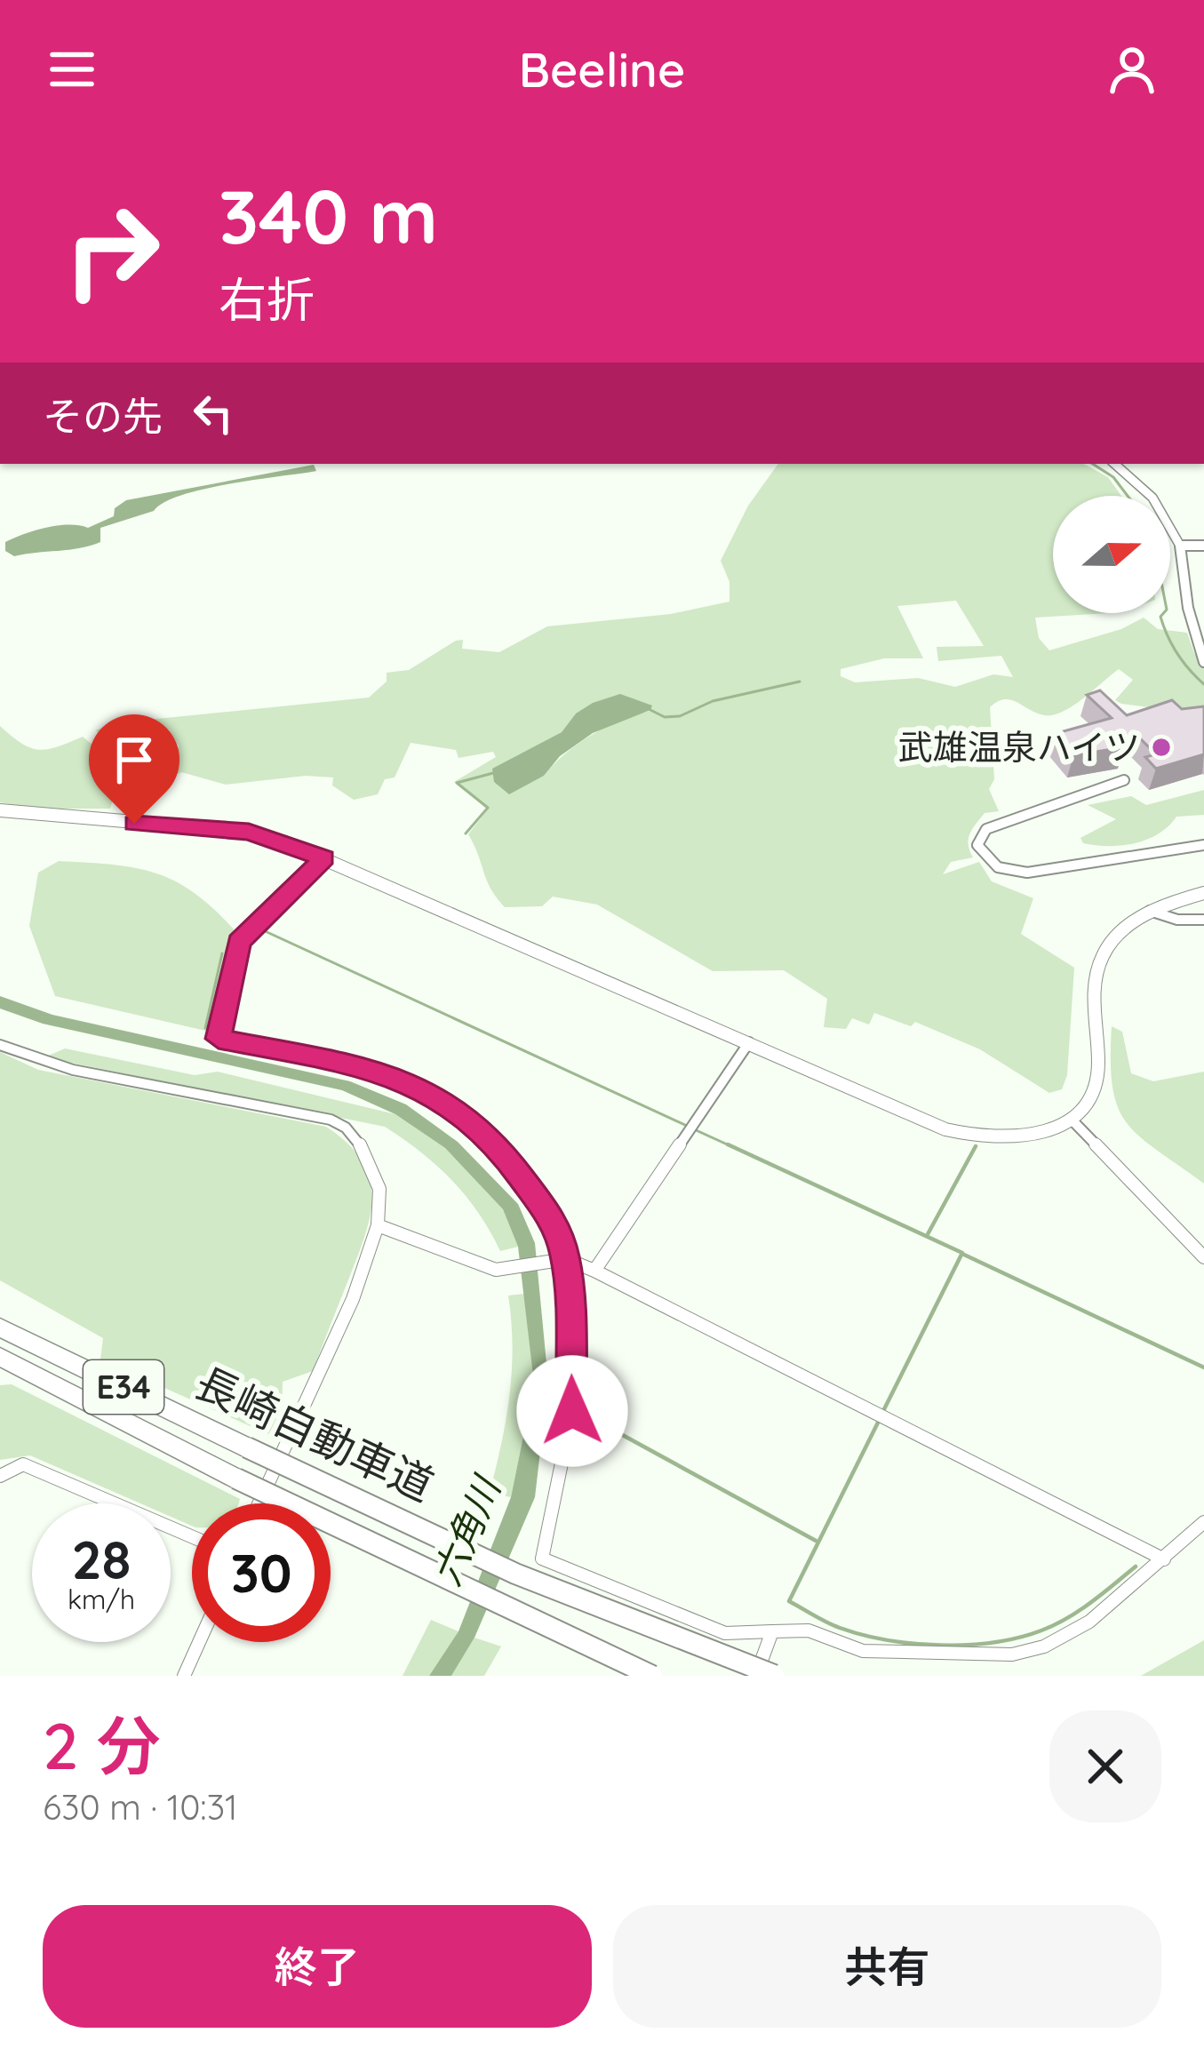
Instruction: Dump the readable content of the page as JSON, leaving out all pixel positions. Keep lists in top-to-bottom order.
{
  "streets": {
    "highway": ["E34", "長崎自動車道"]
  },
  "water": ["六角川"],
  "places": ["武雄温泉ハイツ"],
  "north": "right",
  "page": {
    "header": "Beeline",
    "turn": ["340 m", "右折"],
    "then": "その先",
    "speed": "28 km/h",
    "limit": "30",
    "heading": ["2 分", "630 m · 10:31"],
    "buttons": ["終了", "共有"]
  }
}
